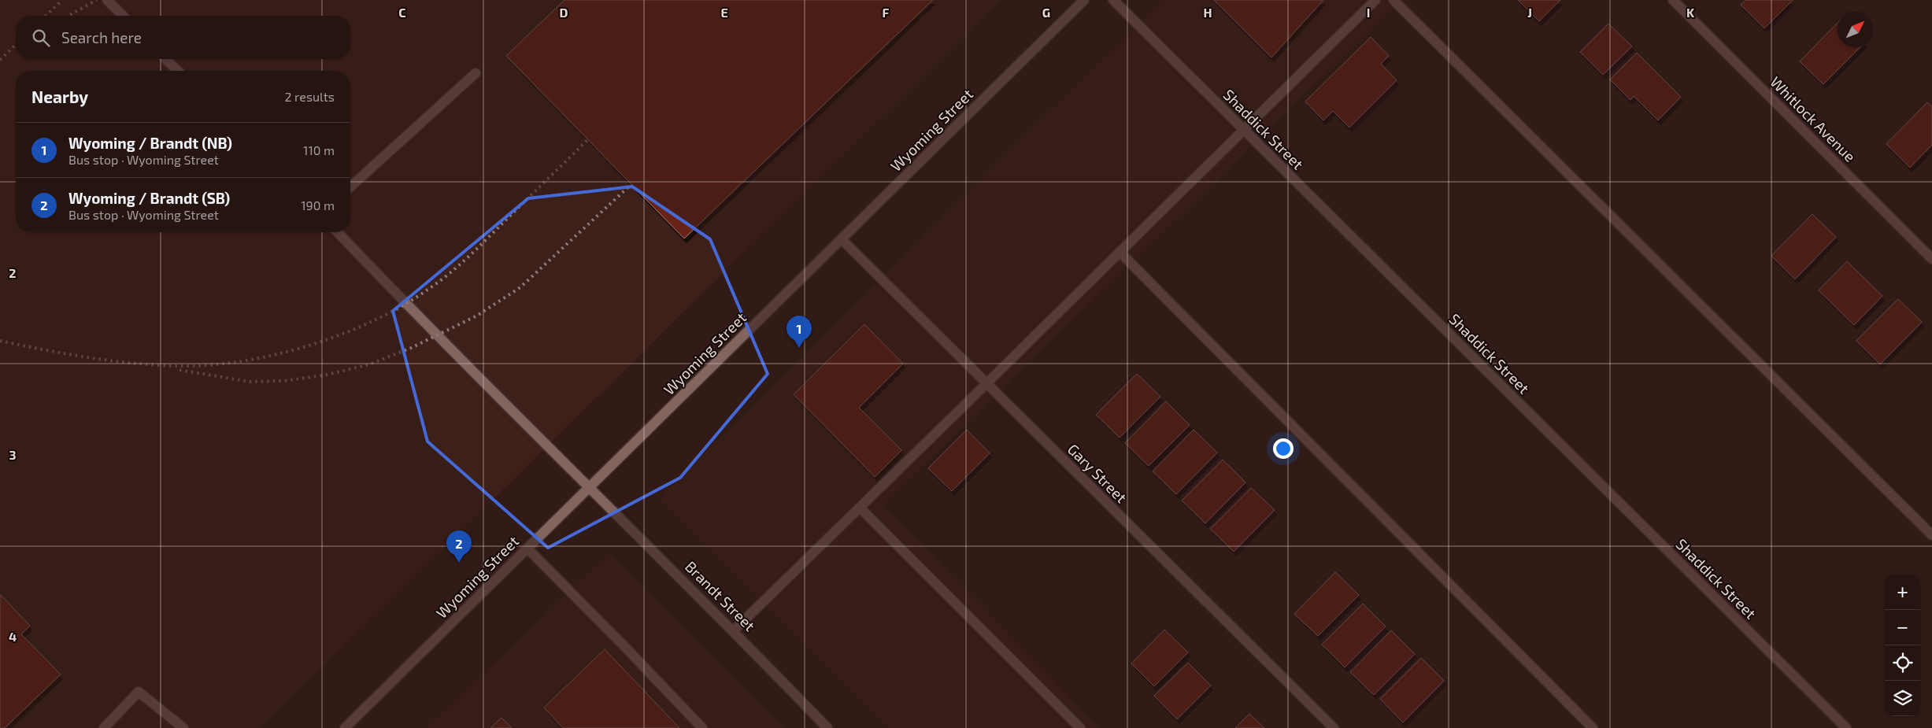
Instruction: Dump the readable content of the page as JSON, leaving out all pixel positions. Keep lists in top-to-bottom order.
{
  "streets": {
    "street": [
      "Whitlock Avenue",
      "Shaddick Street",
      "Wyoming Street",
      "Gary Street",
      "Brandt Street"
    ]
  },
  "crossings": [
    ["Wyoming Street", "Gary Street"],
    ["Wyoming Street", "Brandt Street"]
  ],
  "north": "top right",
  "page": {
    "search": "Search here",
    "heading": ["Nearby", "2 results"],
    "list": [
      {
        "mark": "1",
        "name": "Wyoming / Brandt (NB)",
        "note": "Bus stop · Wyoming Street",
        "value": "110 m"
      },
      {
        "mark": "2",
        "name": "Wyoming / Brandt (SB)",
        "note": "Bus stop · Wyoming Street",
        "value": "190 m"
      }
    ],
    "pins": ["1", "2"],
    "map_buttons": ["+", "−"]
  },
  "grid": {
    "columns": [
      "C",
      "D",
      "E",
      "F",
      "G",
      "H",
      "I",
      "J",
      "K"
    ],
    "rows": ["2", "3", "4"]
  }
}
